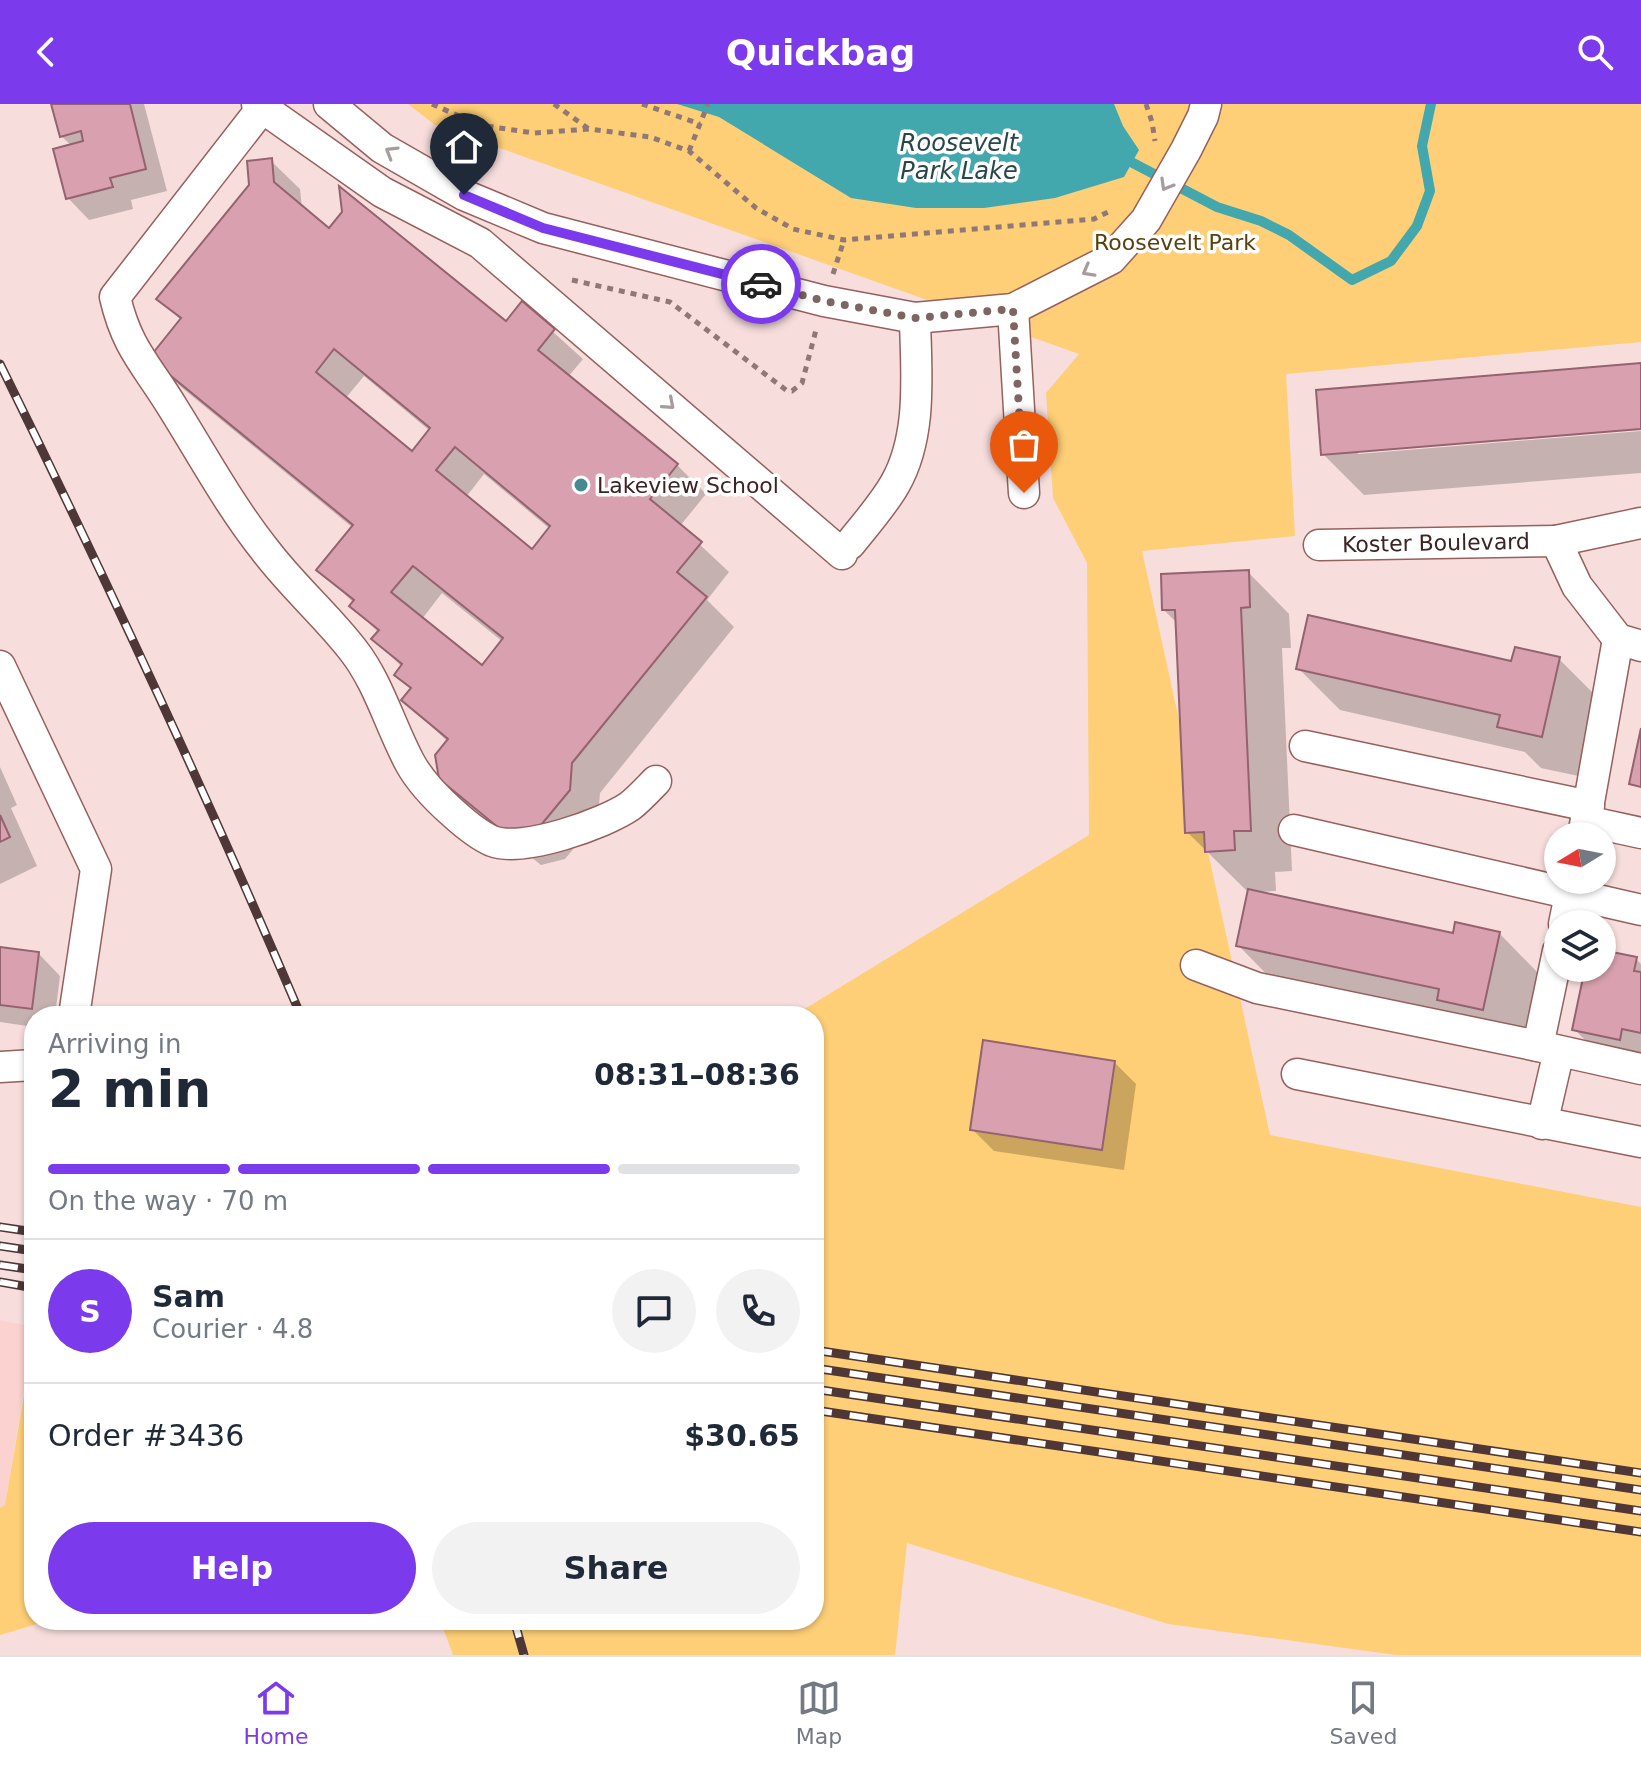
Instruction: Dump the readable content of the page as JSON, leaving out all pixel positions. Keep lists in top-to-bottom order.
{
  "streets": {
    "street": ["Koster Boulevard"]
  },
  "water": ["Roosevelt Park Lake"],
  "parks": ["Roosevelt Park"],
  "places": ["Lakeview School"],
  "north": "left",
  "page": {
    "header": "Quickbag",
    "heading": ["2 min", "Arriving in", "08:31–08:36"],
    "panel": [
      "Sam",
      "Courier · 4.8",
      "Order #3436",
      "$30.65"
    ],
    "bar": "On the way · 70 m",
    "round": "S",
    "buttons": ["Help", "Share"],
    "tabs": ["Home", "Map", "Saved"]
  }
}
